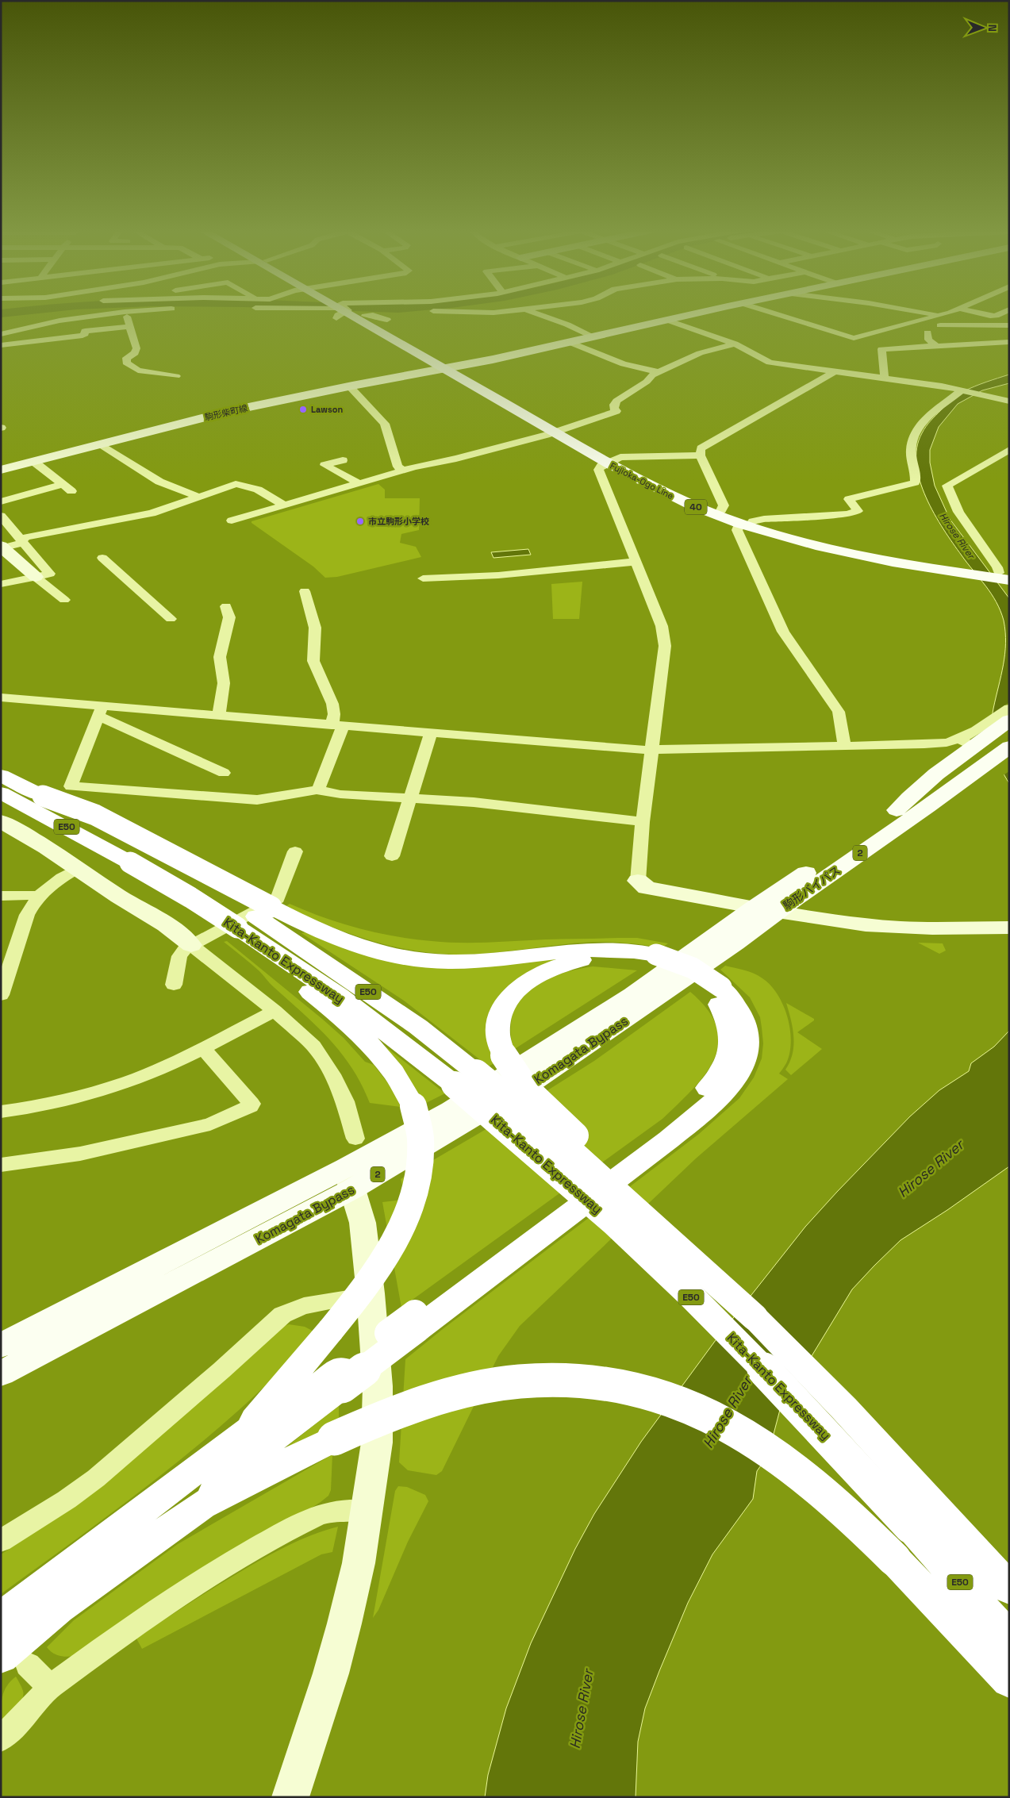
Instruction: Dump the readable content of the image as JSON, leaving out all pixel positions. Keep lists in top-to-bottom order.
{
  "streets": {
    "highway": ["E50", "Kita-Kanto Expressway"],
    "main road": [
      "Fujioka-Ogo Line",
      "40",
      "2",
      "駒形バイパス",
      "Komagata Bypass"
    ],
    "street": ["駒形柴町線"]
  },
  "crossings": [
    ["駒形柴町線", "Fujioka-Ogo Line"],
    ["E50", "Kita-Kanto Expressway"],
    ["2", "駒形バイパス"],
    ["駒形バイパス", "Komagata Bypass"]
  ],
  "water": ["Hirose River"],
  "places": ["Lawson", "市立駒形小学校"],
  "north": "right"
}
